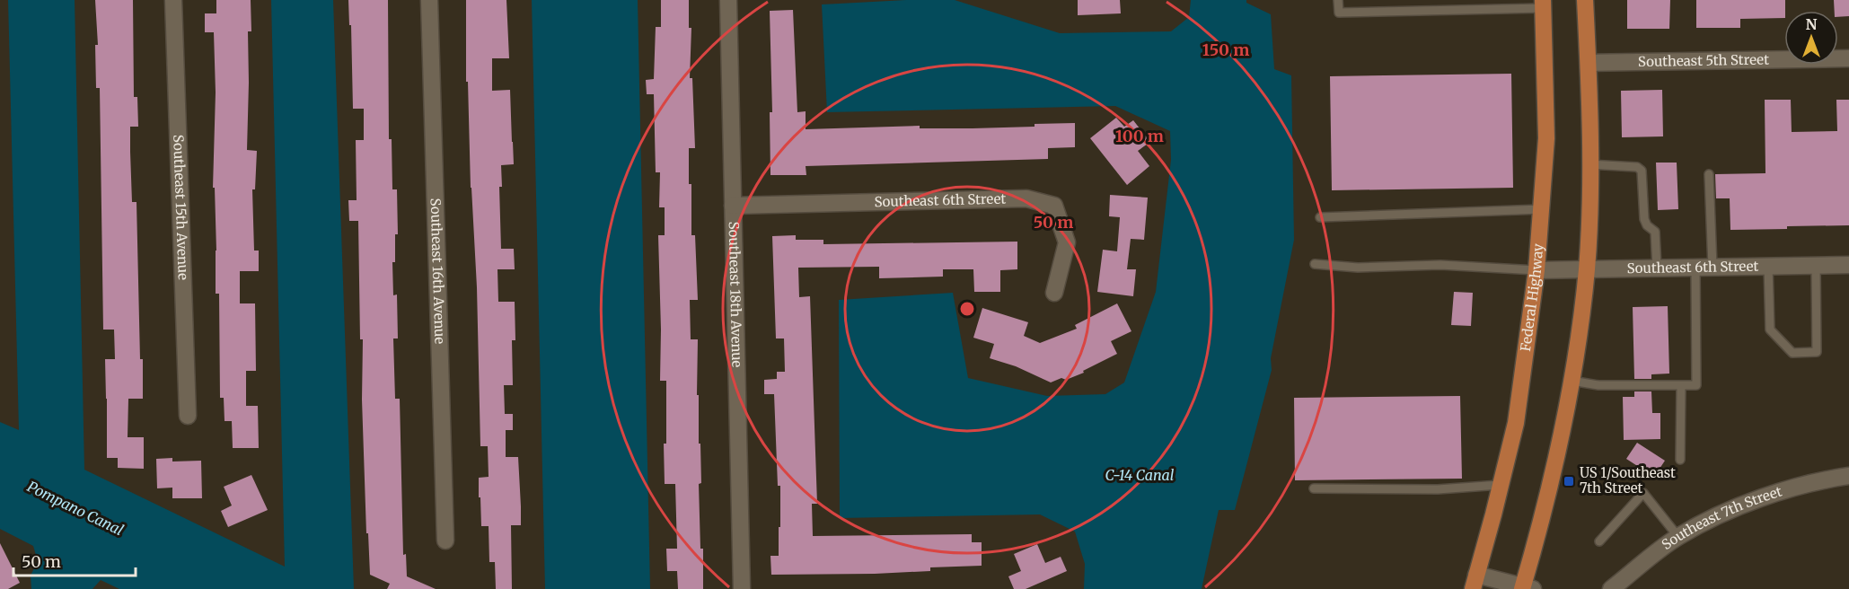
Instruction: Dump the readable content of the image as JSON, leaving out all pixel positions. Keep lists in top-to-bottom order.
{
  "streets": {
    "main road": ["Federal Highway"],
    "street": [
      "Southeast 5th Street",
      "Southeast 6th Street",
      "Southeast 15th Avenue",
      "Southeast 16th Avenue",
      "Southeast 18th Avenue",
      "Southeast 7th Street"
    ]
  },
  "crossings": [
    ["Southeast 6th Street", "Southeast 18th Avenue"],
    ["Southeast 6th Street", "Federal Highway"]
  ],
  "water": ["C-14 Canal", "Pompano Canal"],
  "places": {
    "transit": ["US 1/Southeast 7th Street"]
  },
  "scale_bar": "50 m",
  "north": "top",
  "rings": ["150 m", "100 m", "50 m"]
}
